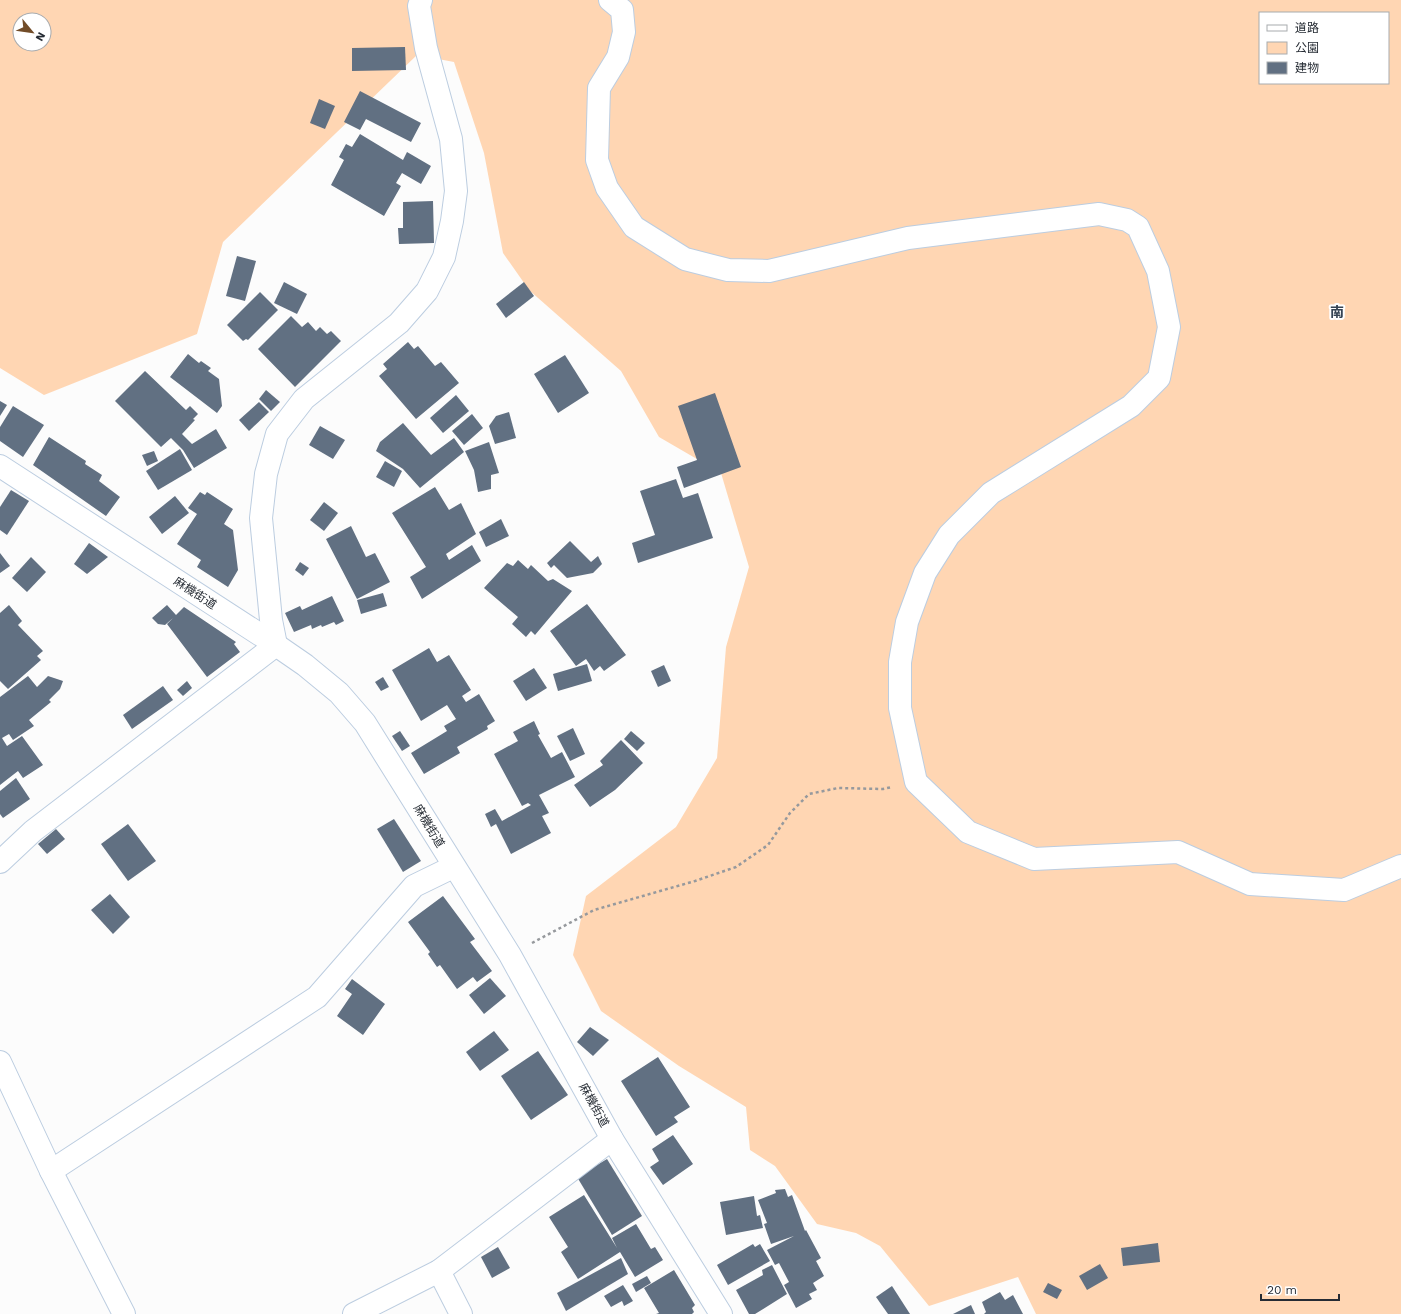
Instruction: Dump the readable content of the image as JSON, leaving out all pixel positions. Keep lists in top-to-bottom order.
{
  "streets": {
    "street": ["麻機街道"]
  },
  "districts": ["南"],
  "legend": ["道路", "公園", "建物"],
  "scale_bar": "20 m",
  "north": "bottom right"
}
